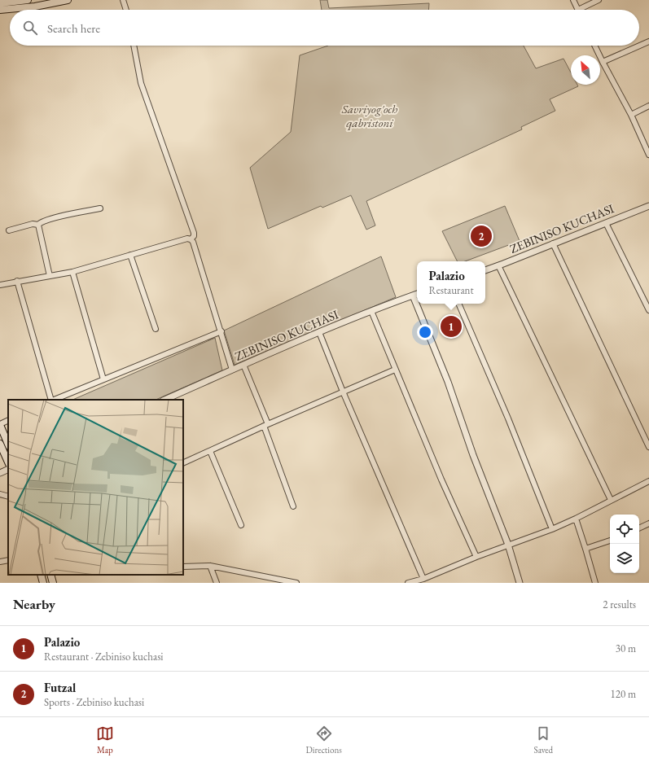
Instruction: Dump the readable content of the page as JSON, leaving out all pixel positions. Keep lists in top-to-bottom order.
{
  "streets": {
    "street": ["ZEBINISO KUCHASI"]
  },
  "parks": ["Savriyog'och qabristoni"],
  "north": "top left",
  "page": {
    "search": "Search here",
    "pins": ["2", "1"],
    "popup": ["Palazio", "Restaurant"],
    "heading": ["Nearby", "2 results"],
    "list": [
      {
        "mark": "1",
        "name": "Palazio",
        "note": "Restaurant · Zebiniso kuchasi",
        "value": "30 m"
      },
      {
        "mark": "2",
        "name": "Futzal",
        "note": "Sports · Zebiniso kuchasi",
        "value": "120 m"
      }
    ],
    "nav": ["Map", "Directions", "Saved"]
  }
}
